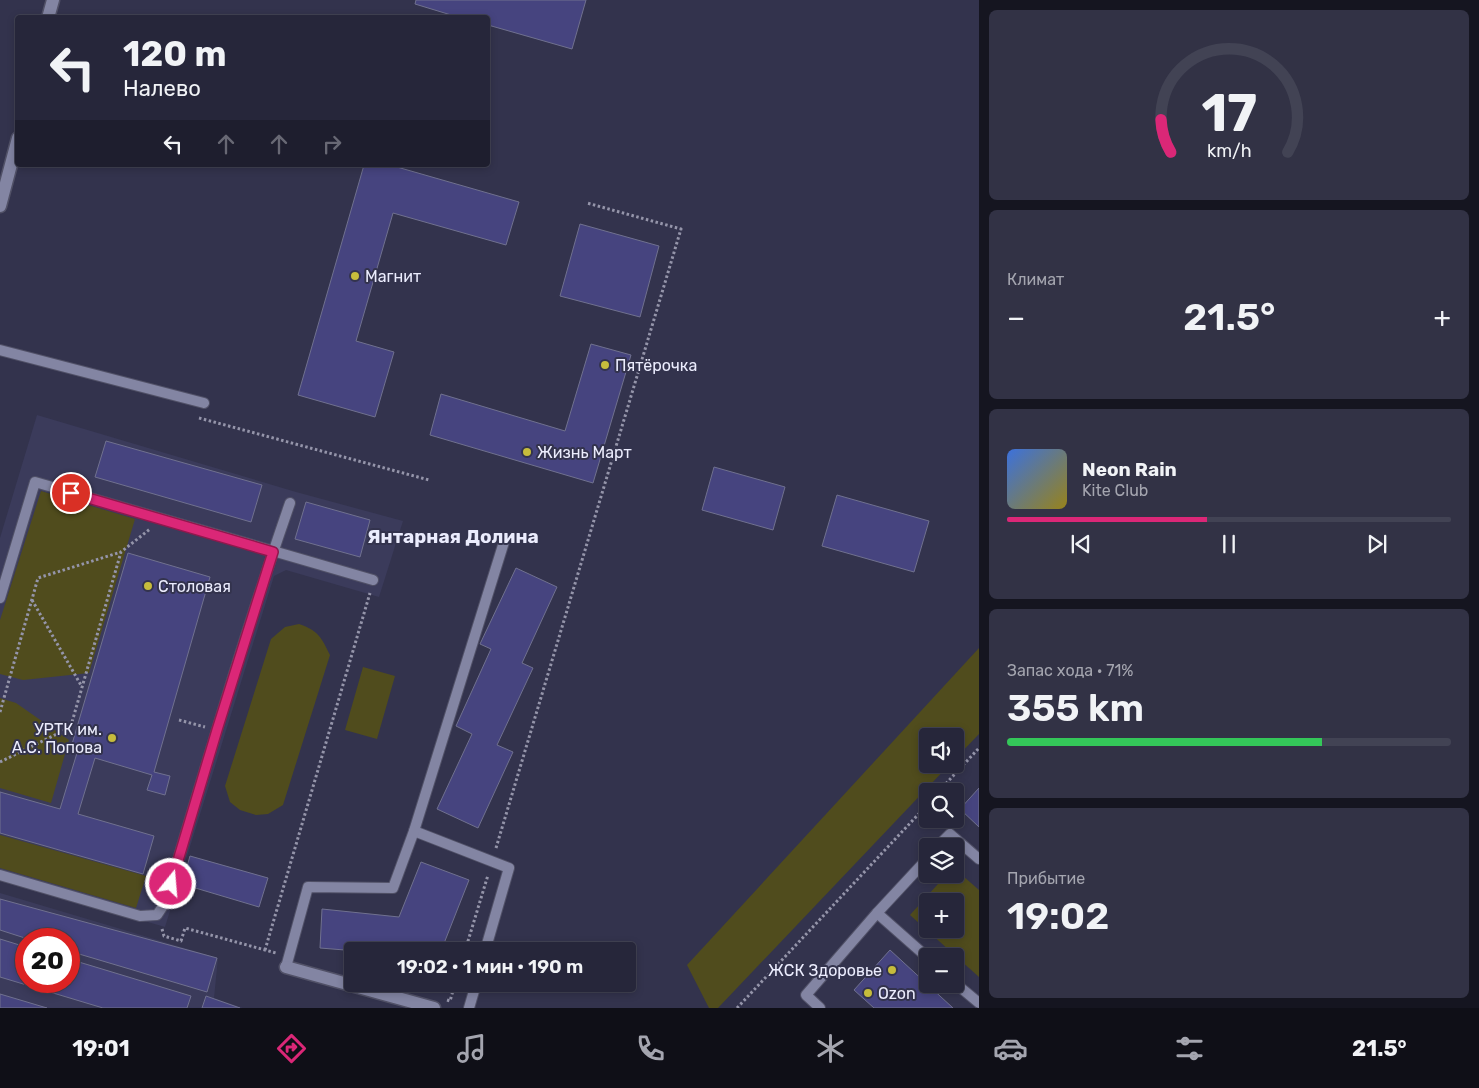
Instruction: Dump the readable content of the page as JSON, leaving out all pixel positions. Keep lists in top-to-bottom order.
{
  "districts": ["Янтарная Долина"],
  "places": [
    "Магнит",
    "Пятёрочка",
    "Жизнь Март",
    "Столовая",
    "УРТК им. А.С. Попова",
    "ЖСК Здоровье",
    "Ozon"
  ],
  "page": {
    "turn": ["120 m", "Налево"],
    "tile": [
      "Климат",
      ["Запас хода · 71%", "355 km"],
      ["Прибытие", "19:02"]
    ],
    "heat": ["−", "21.5°", "+"],
    "song": ["Neon Rain", "Kite Club"],
    "map_buttons": ["+", "−"],
    "limit": "20",
    "trip": "19:02 · 1 мин · 190 m",
    "tabs": ["19:01", "21.5°"],
    "gauge": ["17", "km/h"]
  }
}
